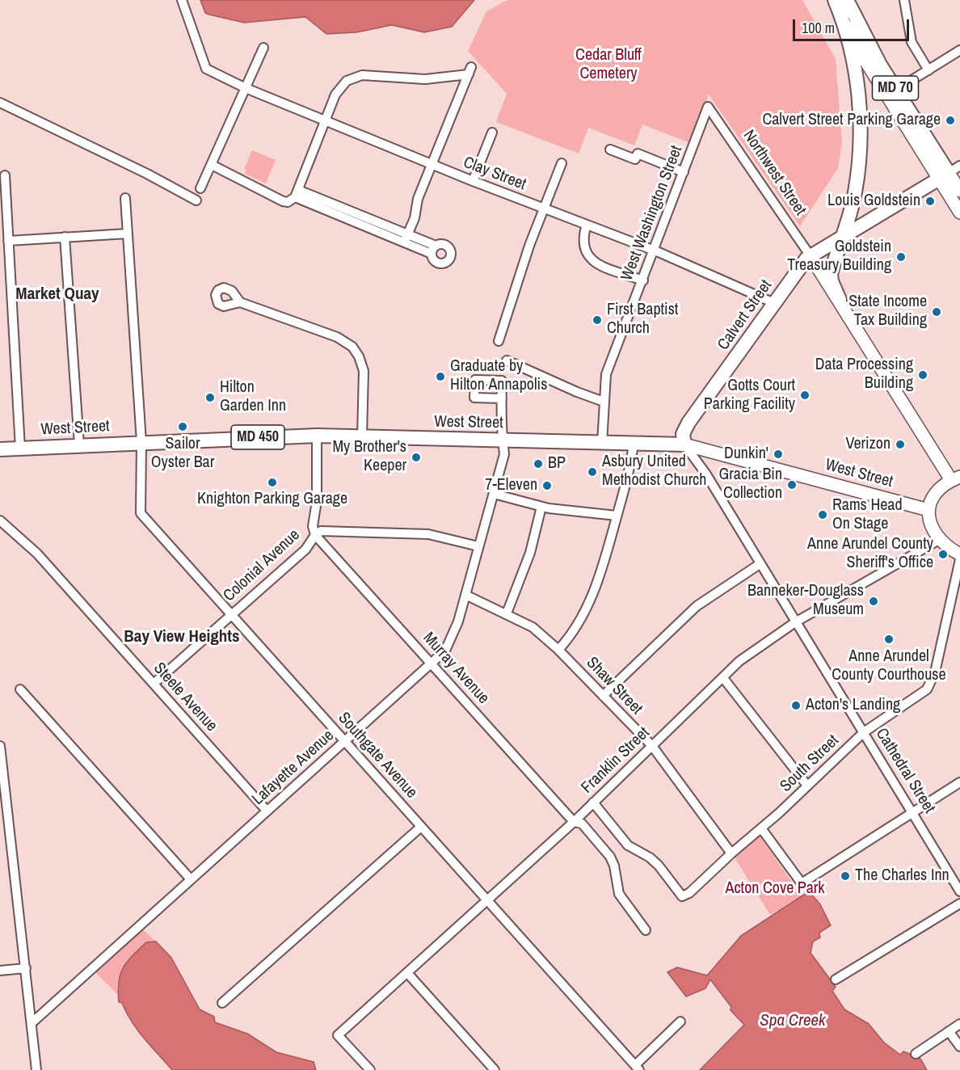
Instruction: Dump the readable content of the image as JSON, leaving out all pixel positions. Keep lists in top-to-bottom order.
{
  "streets": {
    "main road": [
      "MD 70",
      "Northwest Street",
      "Calvert Street",
      "West Street",
      "MD 450"
    ],
    "street": [
      "Clay Street",
      "West Washington Street",
      "Colonial Avenue",
      "Murray Avenue",
      "Shaw Street",
      "Steele Avenue",
      "Southgate Avenue",
      "Franklin Street",
      "South Street",
      "Lafayette Avenue",
      "Cathedral Street"
    ]
  },
  "crossings": [
    ["MD 70", "Calvert Street"],
    ["Northwest Street", "West Washington Street"],
    ["Northwest Street", "Calvert Street"],
    ["Clay Street", "West Washington Street"],
    ["Clay Street", "Calvert Street"],
    ["West Washington Street", "West Street"],
    ["Calvert Street", "West Street"],
    ["Calvert Street", "Cathedral Street"],
    ["West Street", "Colonial Avenue"],
    ["West Street", "Southgate Avenue"],
    ["West Street", "Lafayette Avenue"],
    ["West Street", "Cathedral Street"],
    ["Colonial Avenue", "Murray Avenue"],
    ["Colonial Avenue", "Steele Avenue"],
    ["Colonial Avenue", "Southgate Avenue"],
    ["Murray Avenue", "Franklin Street"],
    ["Murray Avenue", "Lafayette Avenue"],
    ["Shaw Street", "Franklin Street"],
    ["Shaw Street", "South Street"],
    ["Shaw Street", "Lafayette Avenue"],
    ["Steele Avenue", "Lafayette Avenue"],
    ["Southgate Avenue", "Franklin Street"],
    ["Southgate Avenue", "Lafayette Avenue"],
    ["Franklin Street", "South Street"],
    ["Franklin Street", "Cathedral Street"],
    ["South Street", "Cathedral Street"]
  ],
  "districts": ["Market Quay", "Bay View Heights"],
  "water": ["Spa Creek"],
  "parks": ["Cedar Bluff Cemetery", "Acton Cove Park"],
  "places": [
    "Calvert Street Parking Garage",
    "Louis Goldstein",
    "Goldstein Treasury Building",
    "State Income Tax Building",
    "First Baptist Church",
    "Data Processing Building",
    "Graduate by Hilton Annapolis",
    "Gotts Court Parking Facility",
    "Hilton Garden Inn",
    "Sailor Oyster Bar",
    "Verizon",
    "Dunkin'",
    "My Brother's Keeper",
    "BP",
    "Asbury United Methodist Church",
    "Knighton Parking Garage",
    "Gracia Bin Collection",
    "7-Eleven",
    "Rams Head On Stage",
    "Anne Arundel County Sheriff's Office",
    "Banneker-Douglass Museum",
    "Anne Arundel County Courthouse",
    "Acton's Landing",
    "The Charles Inn"
  ],
  "scale_bar": "100 m"
}
